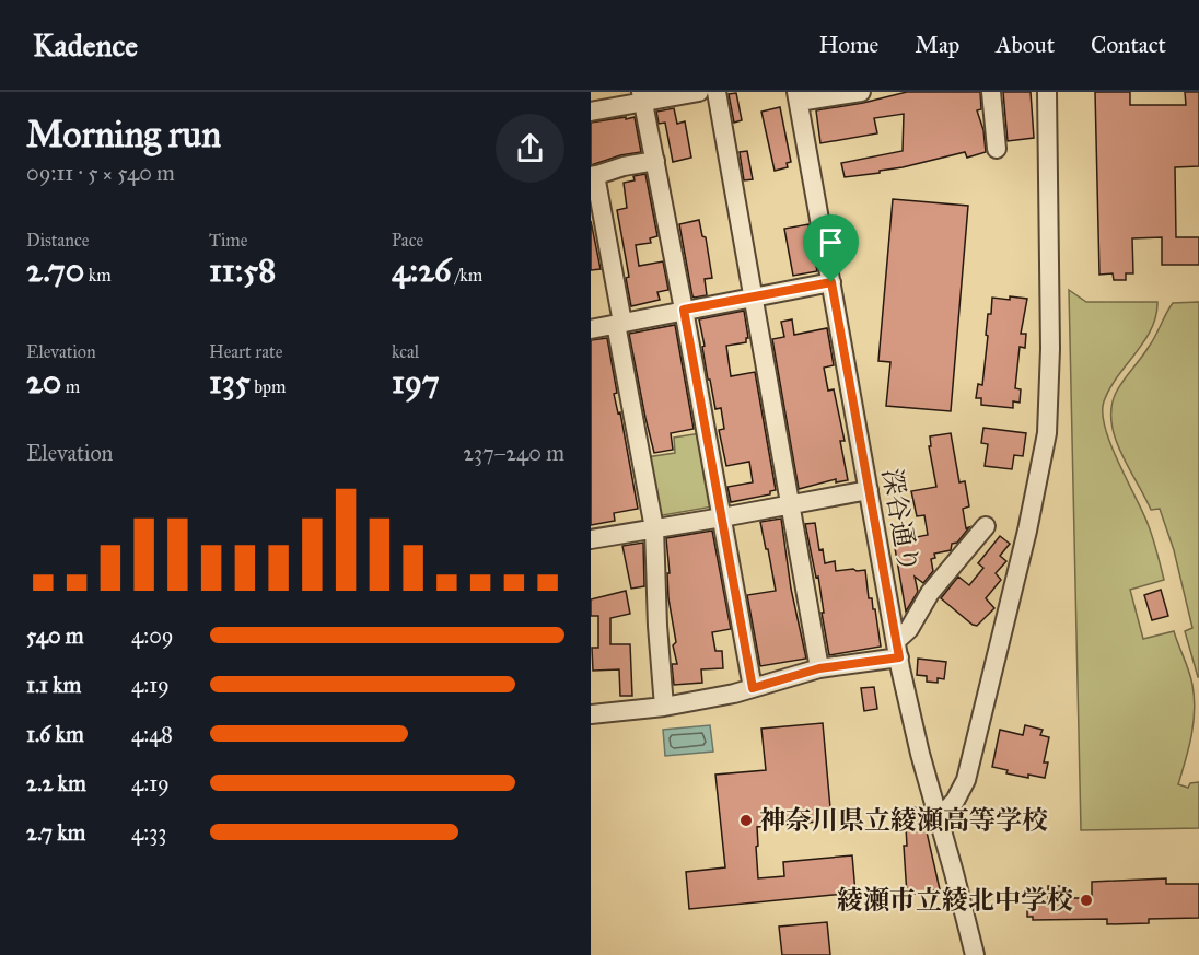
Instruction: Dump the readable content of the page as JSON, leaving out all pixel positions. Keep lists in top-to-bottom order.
{
  "streets": {
    "street": ["深谷通り"]
  },
  "places": ["神奈川県立綾瀬高等学校", "綾瀬市立綾北中学校"],
  "page": {
    "header": "Kadence",
    "nav": [
      "Home",
      "Map",
      "About",
      "Contact"
    ],
    "heading": ["Morning run", "09:11 · 5 × 540 m"],
    "stats": [
      ["Distance", "2.70 km"],
      ["Time", "11:58"],
      ["Pace", "4:26 /km"],
      ["Elevation", "20 m"],
      ["Heart rate", "135 bpm"],
      ["kcal", "197"]
    ],
    "chart": ["Elevation", "237–240 m"],
    "list": [
      {
        "name": "540 m",
        "note": "4:09"
      },
      {
        "name": "1.1 km",
        "note": "4:19"
      },
      {
        "name": "1.6 km",
        "note": "4:48"
      },
      {
        "name": "2.2 km",
        "note": "4:19"
      },
      {
        "name": "2.7 km",
        "note": "4:33"
      }
    ]
  }
}
